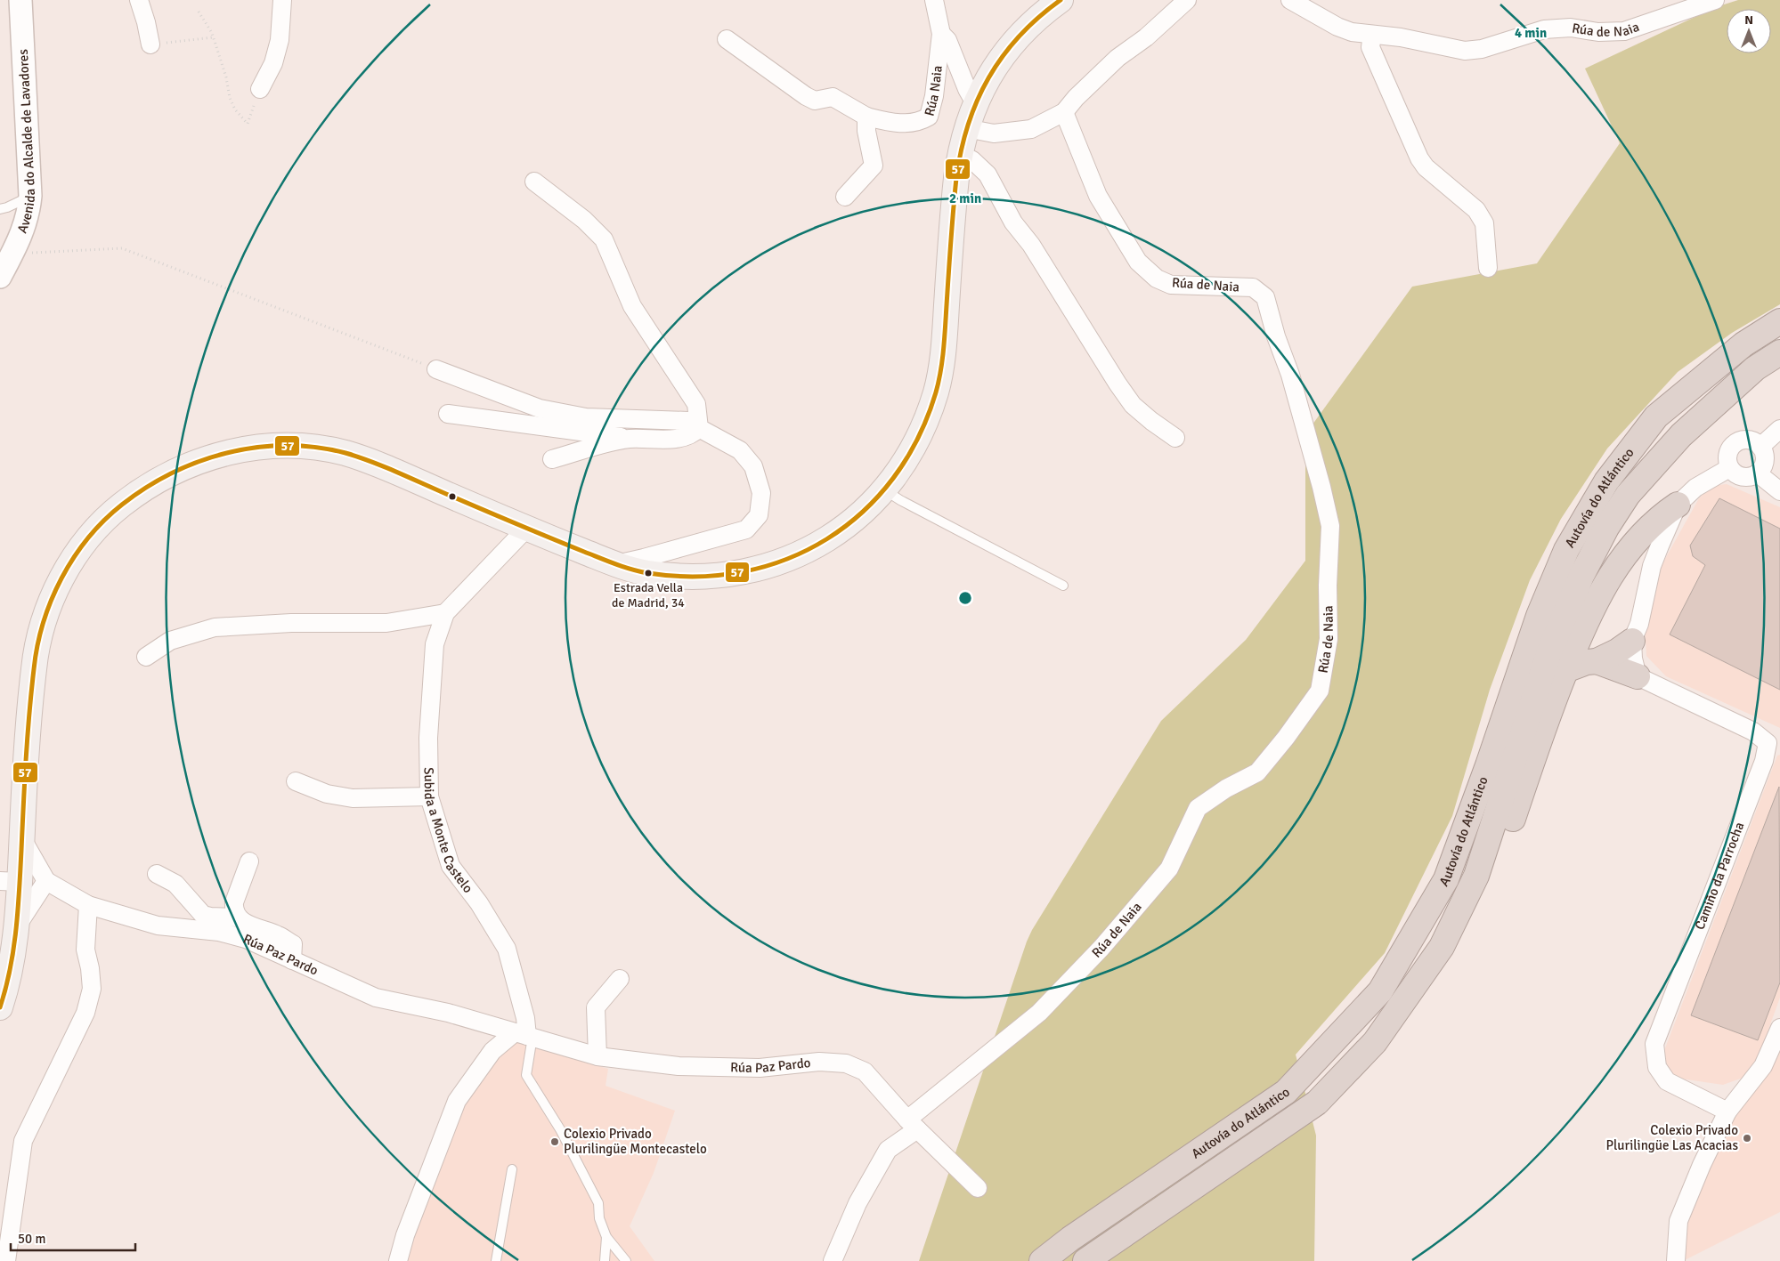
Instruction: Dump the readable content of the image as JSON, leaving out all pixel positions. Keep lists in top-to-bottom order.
{
  "streets": {
    "highway": ["Autovía do Atlántico"],
    "street": [
      "Rúa de Naia",
      "Rúa Naia",
      "Avenida do Alcalde de Lavadores",
      "Subida a Monte Castelo",
      "Camiño da Parrocha",
      "Rúa Paz Pardo"
    ]
  },
  "crossings": [
    ["Rúa de Naia", "Rúa Paz Pardo"],
    ["Subida a Monte Castelo", "Rúa Paz Pardo"]
  ],
  "places": ["Estrada Vella de Madrid, 34", "Colexio Privado Plurilingüe Las Acacias", "Colexio Privado Plurilingüe Montecastelo"],
  "lines": ["transit line 57"],
  "scale_bar": "50 m",
  "north": "top",
  "rings": ["4 min", "2 min"]
}
